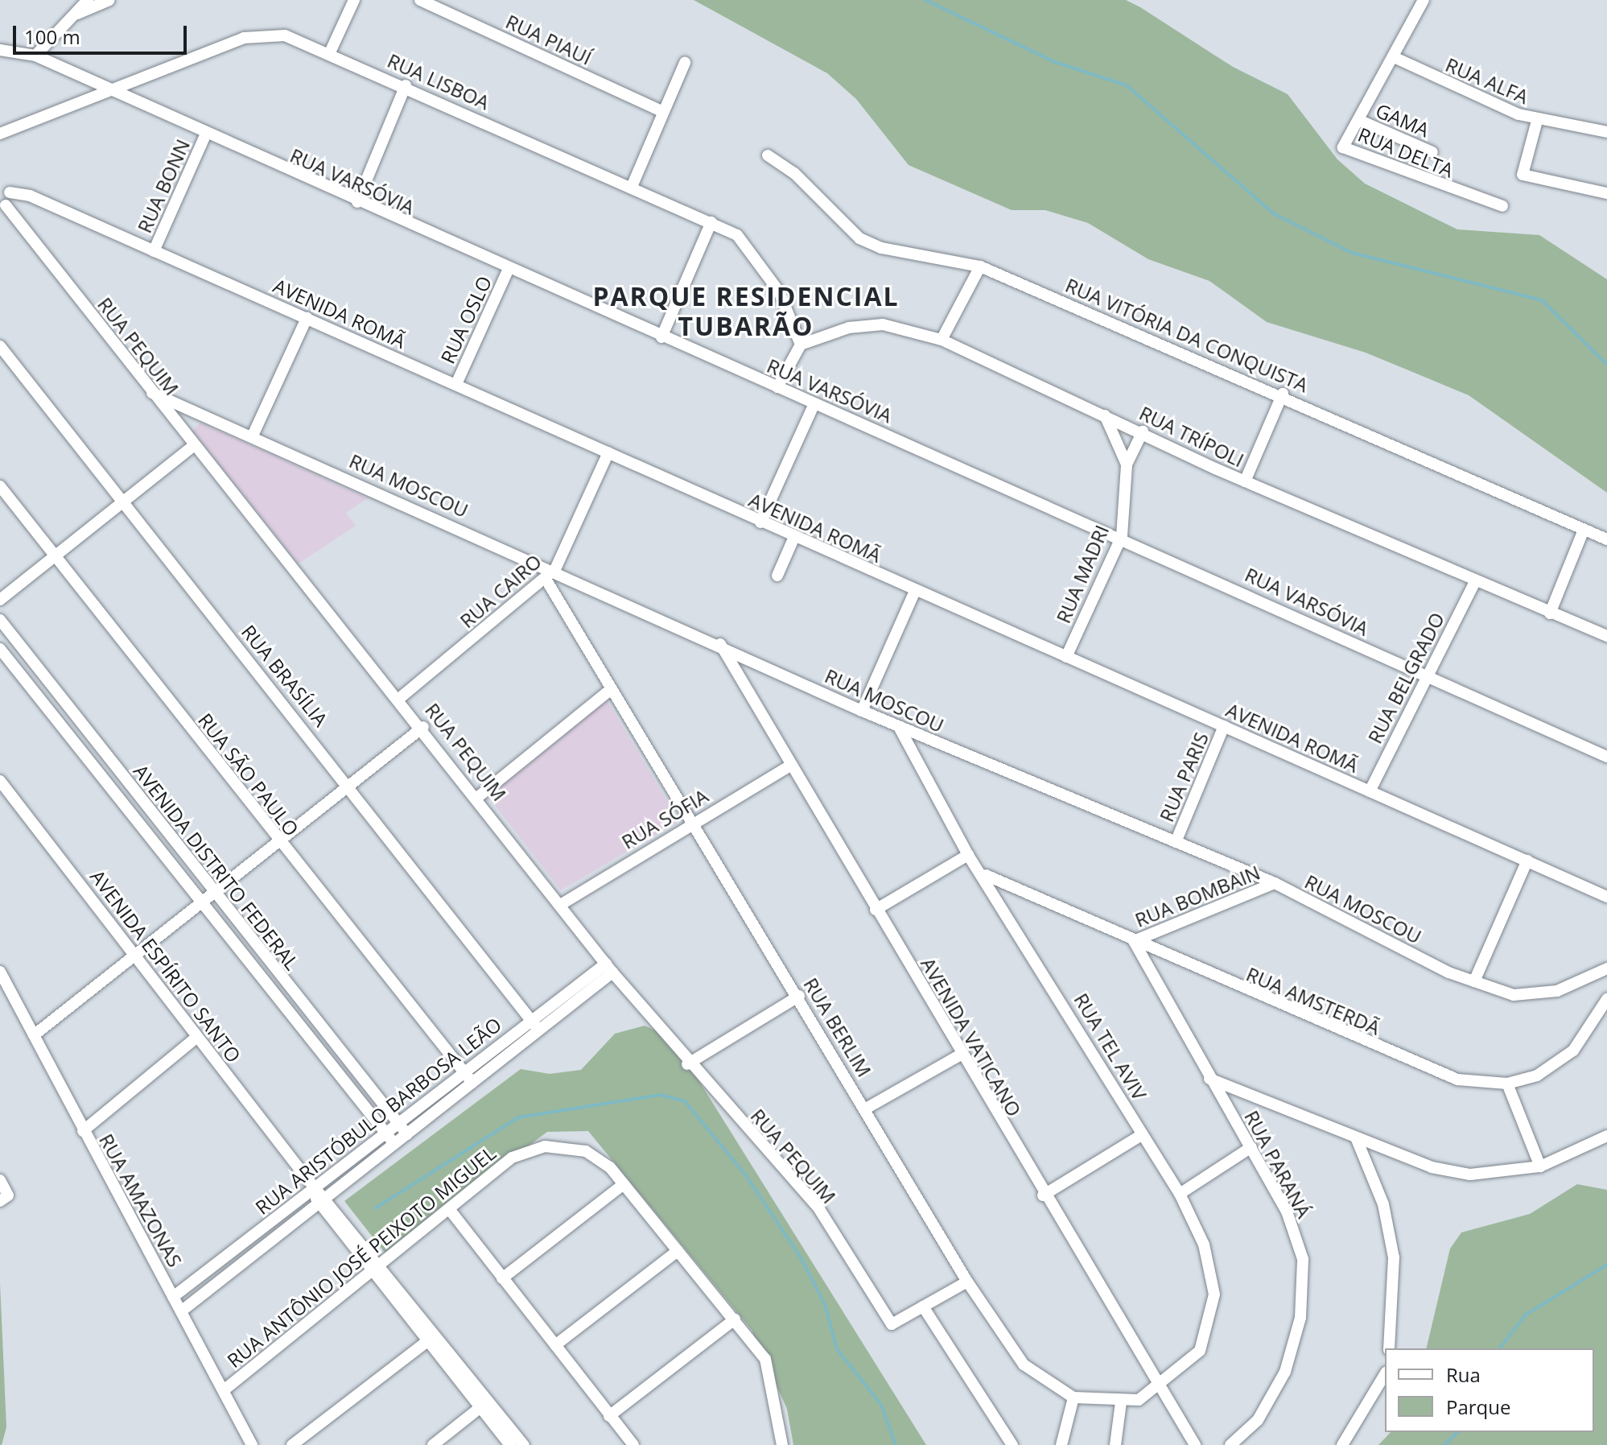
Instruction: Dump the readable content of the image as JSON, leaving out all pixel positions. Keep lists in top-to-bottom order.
{
  "streets": {
    "street": [
      "RUA PIAUÍ",
      "RUA ALFA",
      "RUA LISBOA",
      "GAMA",
      "RUA DELTA",
      "RUA VARSÓVIA",
      "RUA BONN",
      "AVENIDA ROMÃ",
      "RUA OSLO",
      "RUA VITÓRIA DA CONQUISTA",
      "RUA PEQUIM",
      "RUA TRÍPOLI",
      "RUA MOSCOU",
      "RUA MADRI",
      "RUA CAIRO",
      "RUA BRASÍLIA",
      "RUA BELGRADO",
      "RUA SÃO PAULO",
      "RUA PARIS",
      "RUA SÓFIA",
      "AVENIDA DISTRITO FEDERAL",
      "RUA BOMBAIN",
      "AVENIDA ESPÍRITO SANTO",
      "RUA AMSTERDÃ",
      "RUA BERLIM",
      "AVENIDA VATICANO",
      "RUA TEL AVIV",
      "RUA ARISTÓBULO BARBOSA LEÃO",
      "RUA PARANÁ",
      "RUA AMAZONAS",
      "RUA ANTÔNIO JOSÉ PEIXOTO MIGUEL"
    ]
  },
  "crossings": [
    ["RUA ALFA", "RUA DELTA"],
    ["RUA LISBOA", "RUA VARSÓVIA"],
    ["RUA LISBOA", "RUA TRÍPOLI"],
    ["GAMA", "RUA DELTA"],
    ["RUA VARSÓVIA", "RUA BONN"],
    ["RUA VARSÓVIA", "RUA OSLO"],
    ["RUA VARSÓVIA", "RUA MADRI"],
    ["RUA VARSÓVIA", "RUA BELGRADO"],
    ["RUA BONN", "AVENIDA ROMÃ"],
    ["AVENIDA ROMÃ", "RUA OSLO"],
    ["AVENIDA ROMÃ", "RUA MADRI"],
    ["AVENIDA ROMÃ", "RUA CAIRO"],
    ["AVENIDA ROMÃ", "RUA BELGRADO"],
    ["AVENIDA ROMÃ", "RUA PARIS"],
    ["RUA PEQUIM", "RUA MOSCOU"],
    ["RUA PEQUIM", "RUA CAIRO"],
    ["RUA PEQUIM", "RUA SÓFIA"],
    ["RUA PEQUIM", "RUA ARISTÓBULO BARBOSA LEÃO"],
    ["RUA TRÍPOLI", "RUA MADRI"],
    ["RUA TRÍPOLI", "RUA BELGRADO"],
    ["RUA MOSCOU", "RUA CAIRO"],
    ["RUA MOSCOU", "RUA PARIS"],
    ["RUA MOSCOU", "RUA BOMBAIN"],
    ["RUA MOSCOU", "AVENIDA VATICANO"],
    ["RUA MOSCOU", "RUA TEL AVIV"],
    ["RUA CAIRO", "RUA BERLIM"],
    ["RUA BRASÍLIA", "RUA ARISTÓBULO BARBOSA LEÃO"],
    ["RUA SÃO PAULO", "RUA ARISTÓBULO BARBOSA LEÃO"],
    ["RUA SÓFIA", "RUA BERLIM"],
    ["RUA SÓFIA", "AVENIDA VATICANO"],
    ["AVENIDA DISTRITO FEDERAL", "RUA ARISTÓBULO BARBOSA LEÃO"],
    ["RUA BOMBAIN", "RUA AMSTERDÃ"],
    ["RUA BOMBAIN", "RUA PARANÁ"],
    ["AVENIDA ESPÍRITO SANTO", "RUA ARISTÓBULO BARBOSA LEÃO"],
    ["AVENIDA ESPÍRITO SANTO", "RUA ANTÔNIO JOSÉ PEIXOTO MIGUEL"],
    ["RUA AMSTERDÃ", "RUA TEL AVIV"],
    ["RUA AMSTERDÃ", "RUA PARANÁ"],
    ["RUA BERLIM", "AVENIDA VATICANO"],
    ["RUA BERLIM", "RUA TEL AVIV"],
    ["AVENIDA VATICANO", "RUA TEL AVIV"],
    ["RUA ARISTÓBULO BARBOSA LEÃO", "RUA AMAZONAS"],
    ["RUA AMAZONAS", "RUA ANTÔNIO JOSÉ PEIXOTO MIGUEL"]
  ],
  "districts": ["PARQUE RESIDENCIAL TUBARÃO"],
  "legend": ["Rua", "Parque"],
  "scale_bar": "100 m"
}
